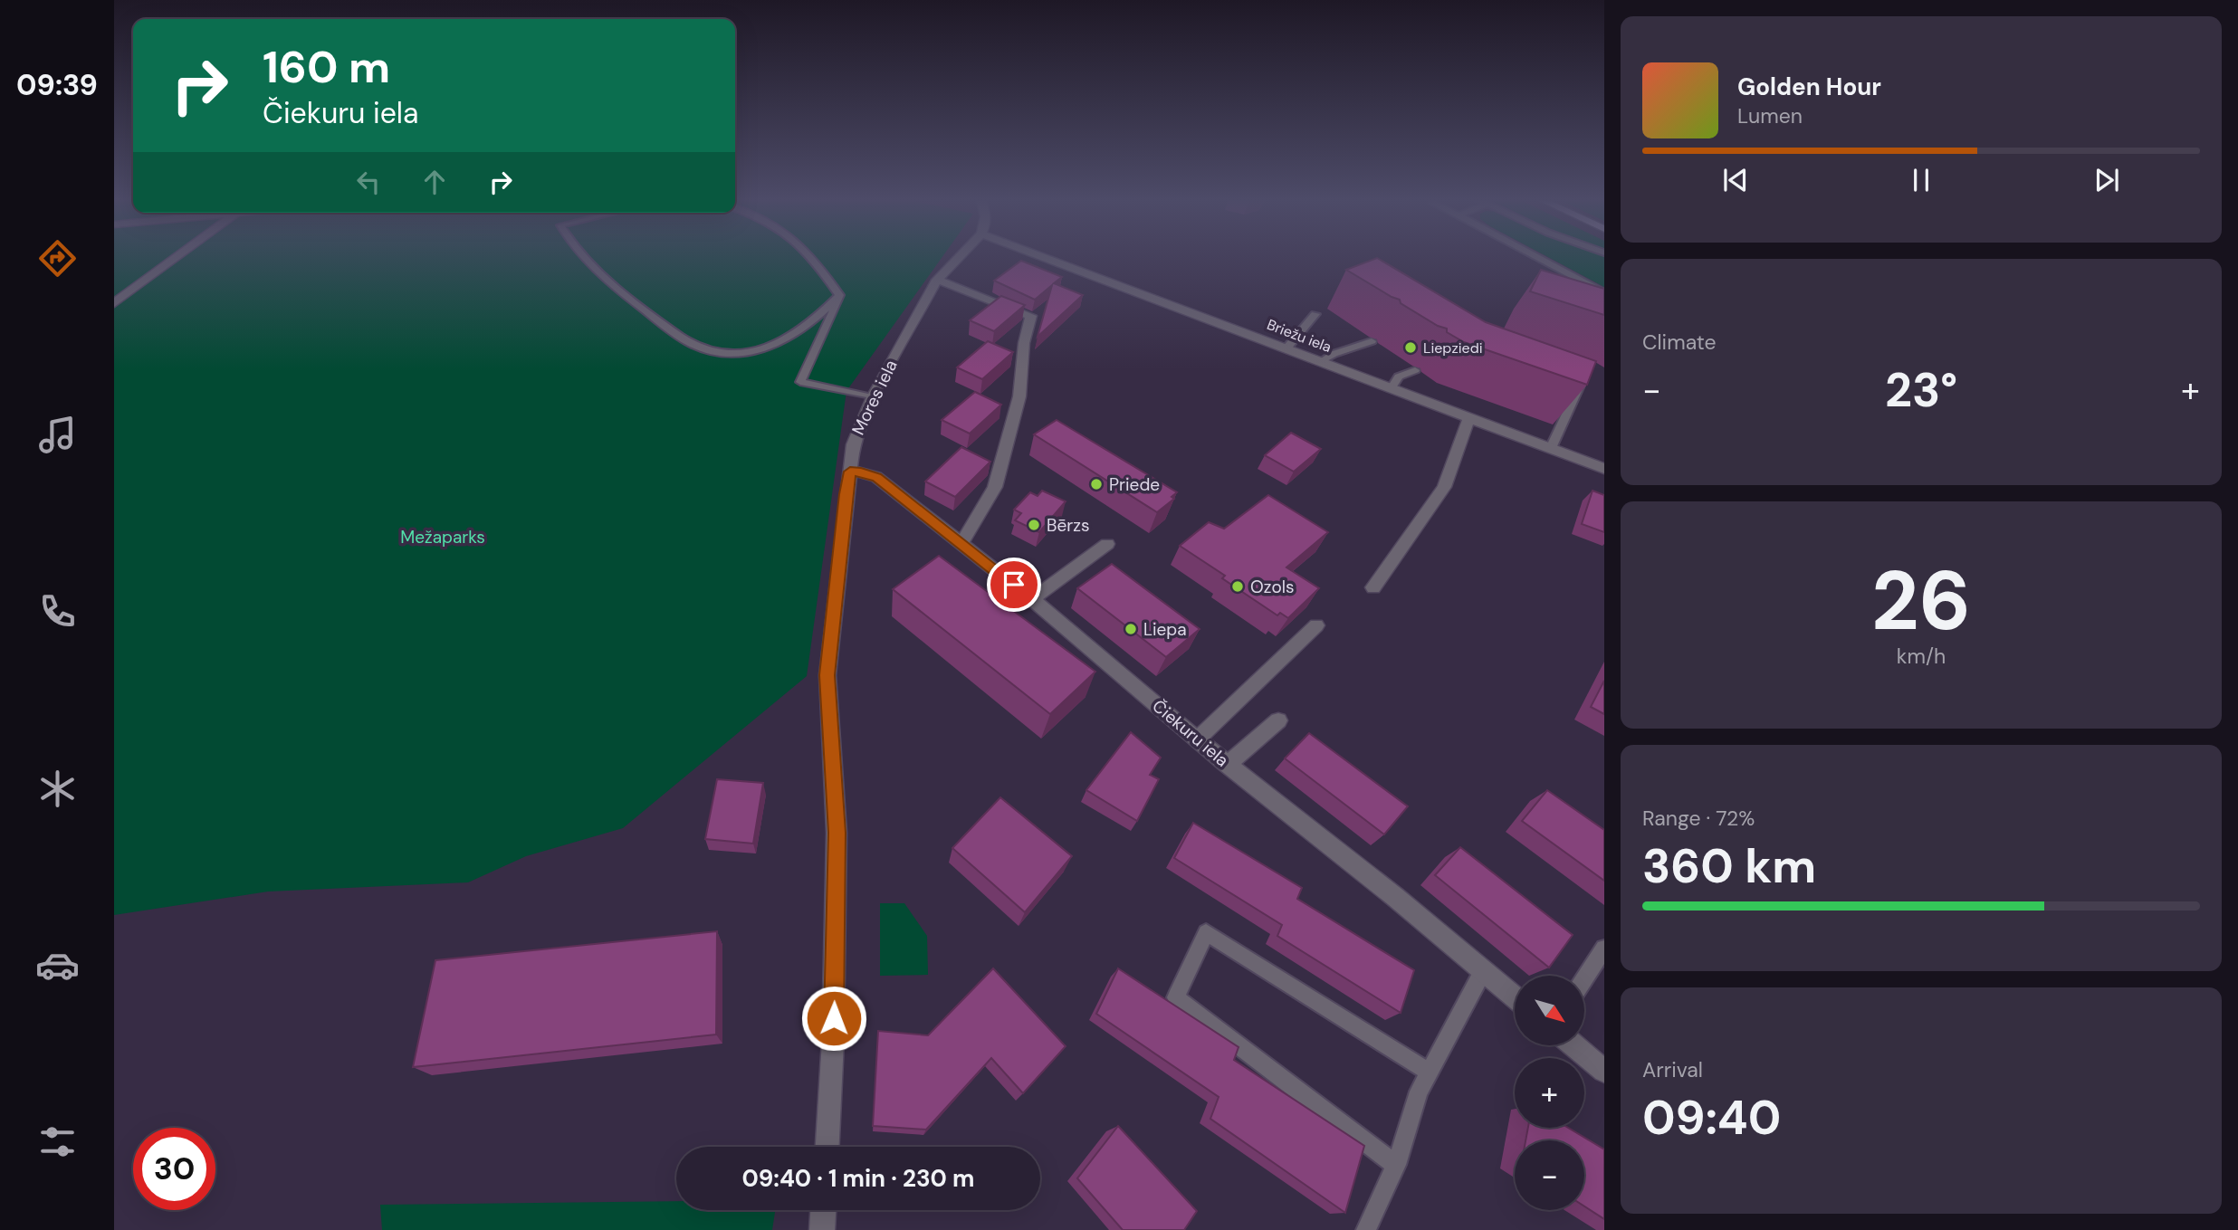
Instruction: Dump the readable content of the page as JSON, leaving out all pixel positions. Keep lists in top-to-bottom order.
{
  "streets": {
    "street": ["Briežu iela", "Mores iela", "Čiekuru iela"]
  },
  "crossings": [
    ["Mores iela", "Čiekuru iela"]
  ],
  "parks": ["Mežaparks"],
  "places": [
    "Liepziedi",
    "Priede",
    "Bērzs",
    "Ozols",
    "Liepa"
  ],
  "north": "bottom right",
  "page": {
    "tabs": "09:39",
    "turn": ["160 m", "Čiekuru iela"],
    "song": ["Golden Hour", "Lumen"],
    "tile": [
      "Climate",
      ["26", "km/h"],
      ["Range · 72%", "360 km"],
      ["Arrival", "09:40"]
    ],
    "heat": ["−", "23°", "+"],
    "map_buttons": ["+", "−"],
    "limit": "30",
    "trip": "09:40 · 1 min · 230 m"
  }
}
